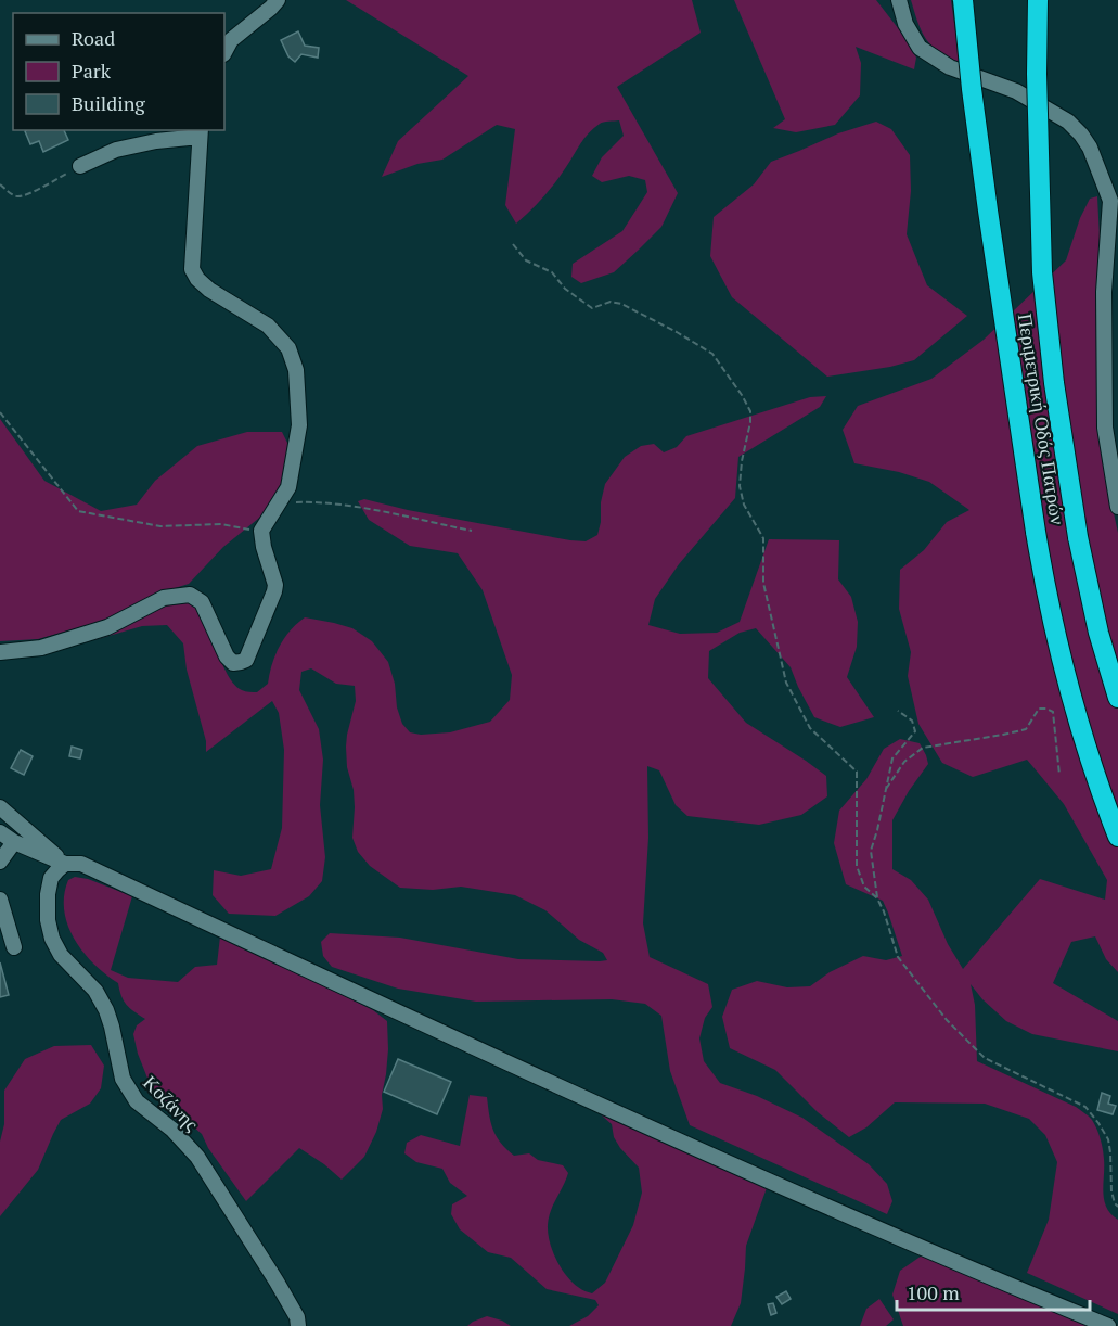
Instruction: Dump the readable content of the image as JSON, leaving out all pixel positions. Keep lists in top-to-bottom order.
{
  "streets": {
    "highway": ["Περιμετρική Οδός Πατρών"],
    "street": ["Κοζάνης"]
  },
  "legend": ["Road", "Park", "Building"],
  "scale_bar": "100 m"
}
